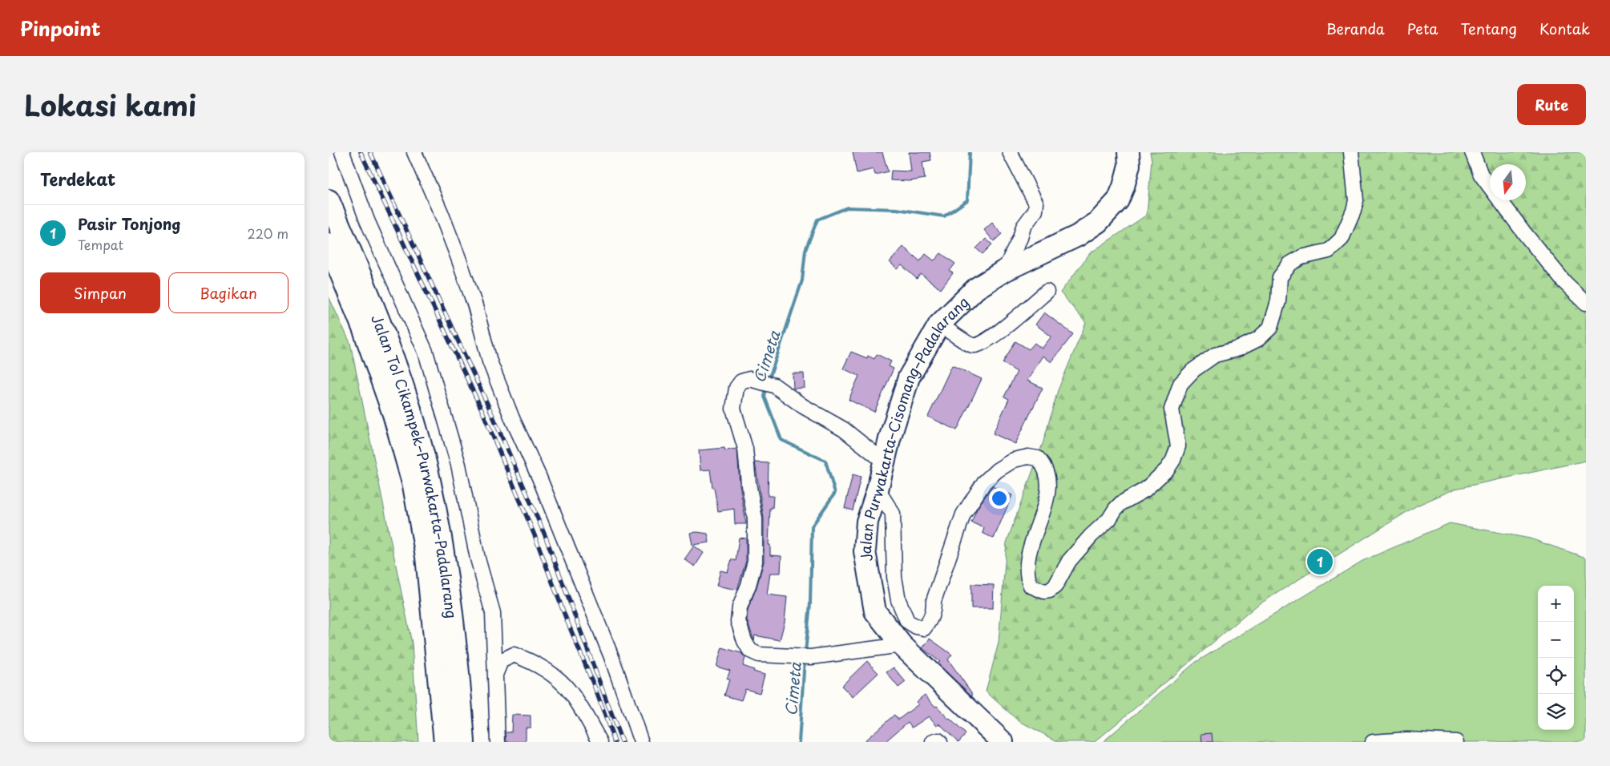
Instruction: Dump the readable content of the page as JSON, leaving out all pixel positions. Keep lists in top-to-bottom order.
{
  "streets": {
    "highway": ["Jalan Purwakarta–Cisomang–Padalarang", "Jalan Tol Cikampek–Purwakarta–Padalarang"]
  },
  "water": ["Cimeta"],
  "north": "bottom",
  "page": {
    "header": "Pinpoint",
    "nav": [
      "Beranda",
      "Peta",
      "Tentang",
      "Kontak"
    ],
    "title": "Lokasi kami",
    "buttons": [
      "Rute",
      ["Simpan", "Bagikan"]
    ],
    "heading": "Terdekat",
    "list": [
      {
        "mark": "1",
        "name": "Pasir Tonjong",
        "note": "Tempat",
        "value": "220 m"
      }
    ],
    "pins": "1",
    "map_buttons": ["+", "−"]
  }
}
